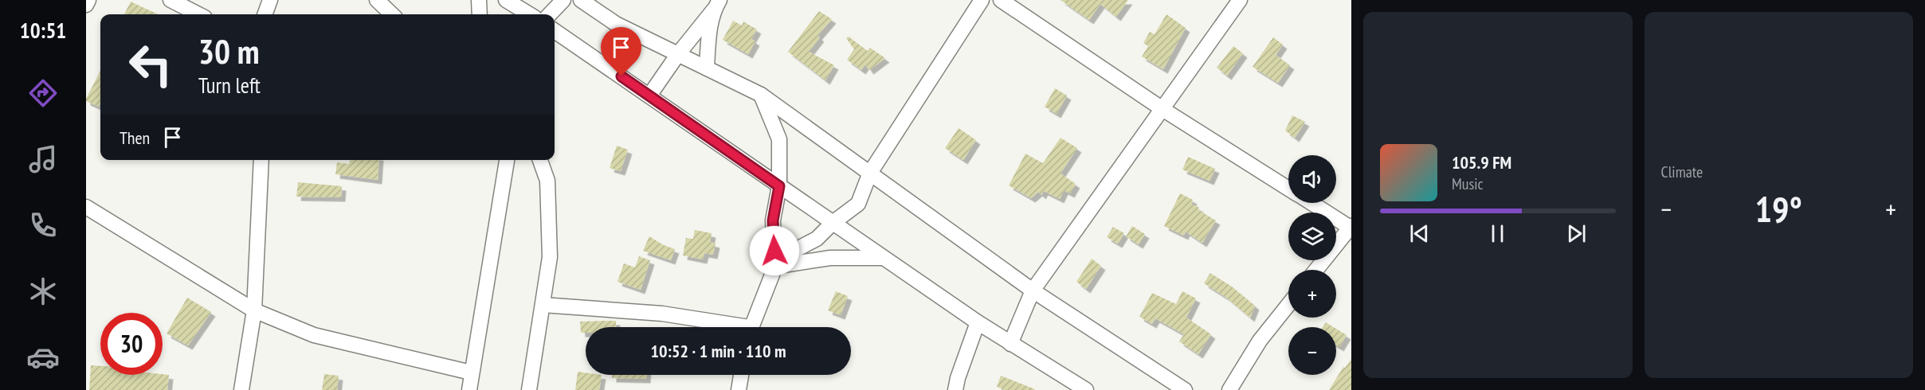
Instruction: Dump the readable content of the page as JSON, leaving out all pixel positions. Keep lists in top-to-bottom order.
{
  "page": {
    "tabs": "10:51",
    "tile": "Climate",
    "turn": ["30 m", "Turn left"],
    "then": "Then",
    "song": ["105.9 FM", "Music"],
    "map_buttons": ["+", "−"],
    "heat": ["−", "19°", "+"],
    "limit": "30",
    "trip": "10:52 · 1 min · 110 m"
  }
}
